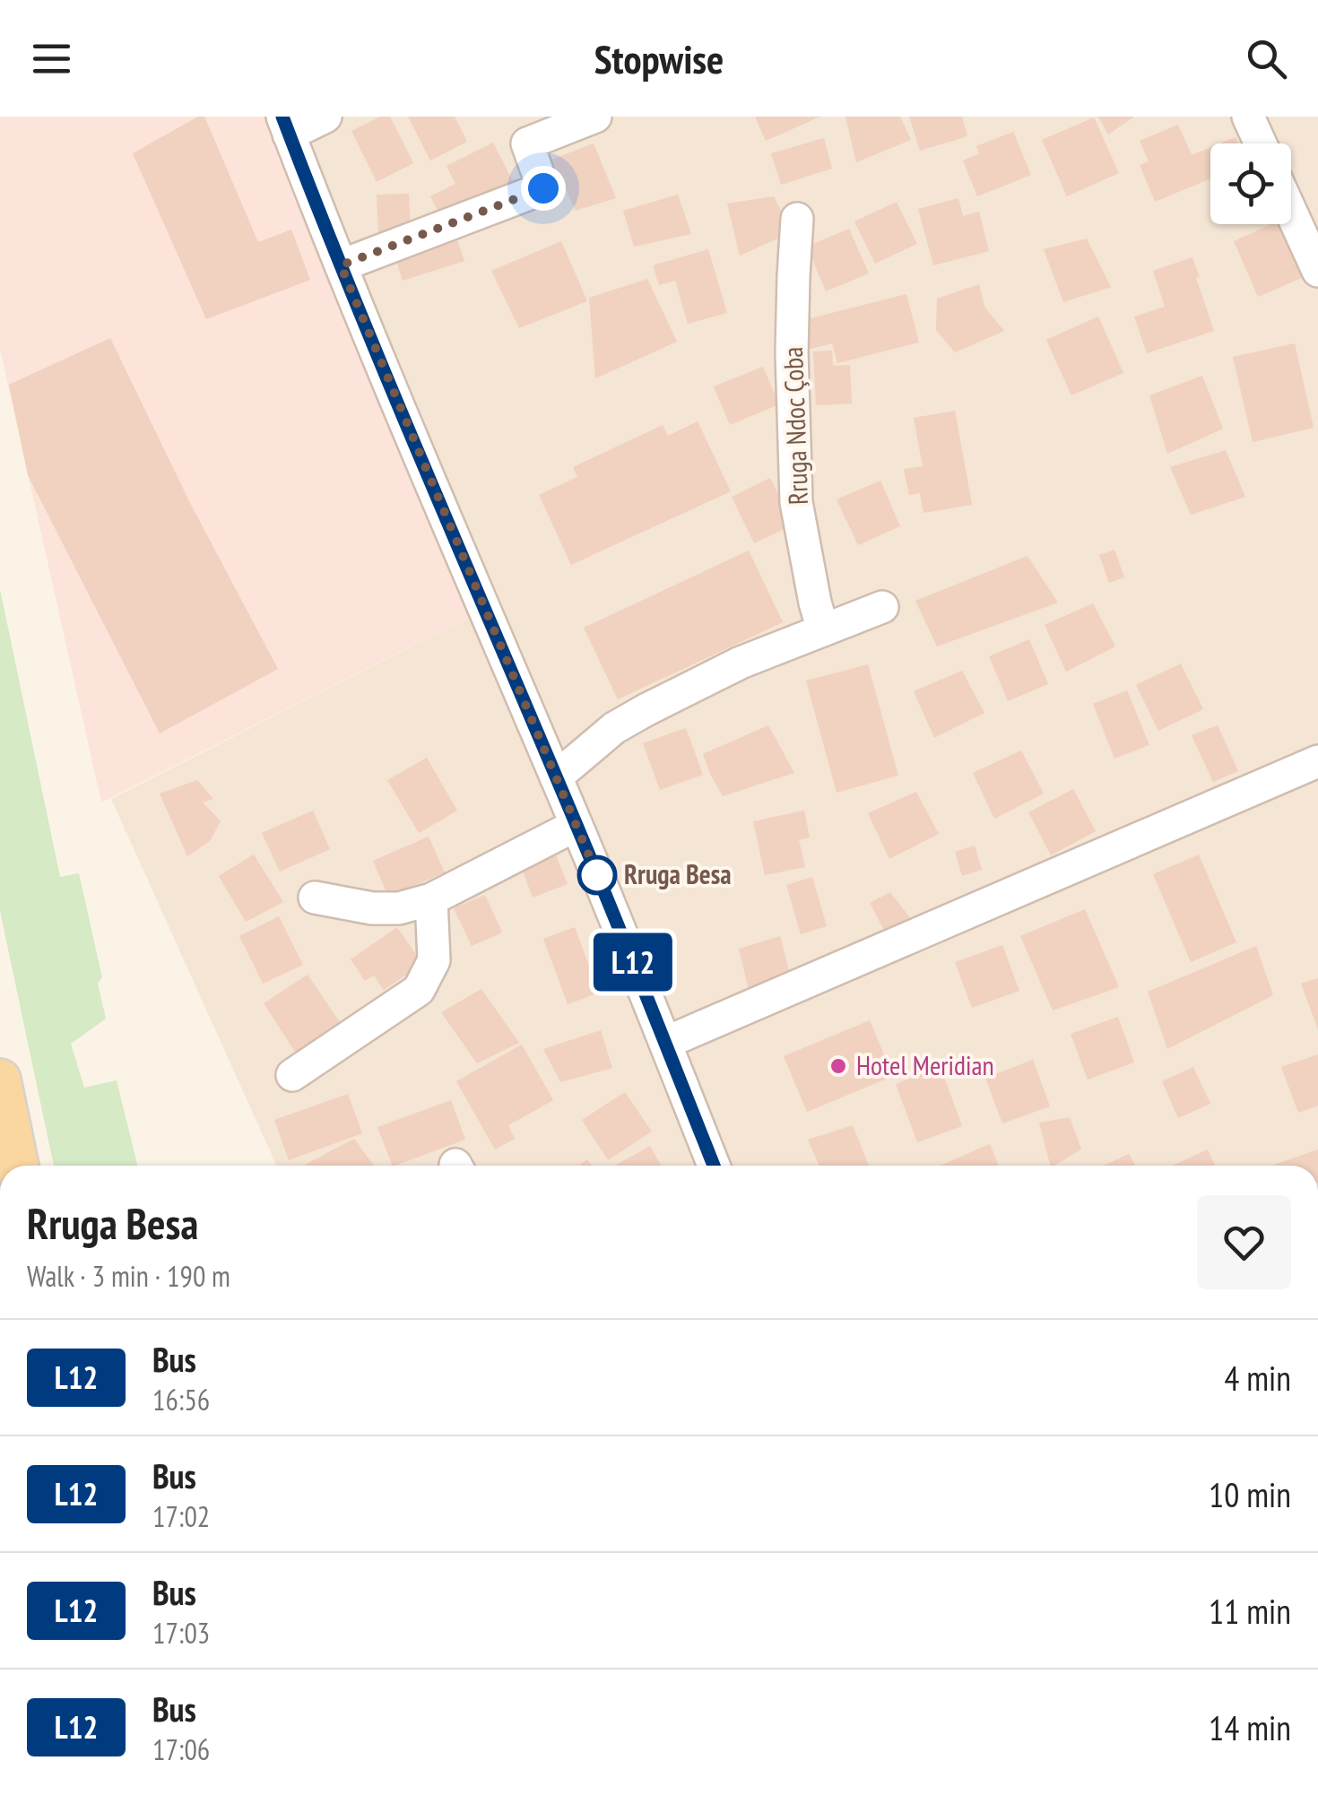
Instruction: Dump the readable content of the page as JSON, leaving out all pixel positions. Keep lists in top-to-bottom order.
{
  "streets": {
    "street": ["Rruga Ndoc Çoba"]
  },
  "places": ["Rruga Besa", "Hotel Meridian"],
  "lines": ["bus line L12"],
  "page": {
    "header": "Stopwise",
    "on_map": "L12",
    "heading": ["Rruga Besa", "Walk · 3 min · 190 m"],
    "list": [
      {
        "mark": "L12",
        "name": "Bus",
        "note": "16:56",
        "value": "4 min"
      },
      {
        "mark": "L12",
        "name": "Bus",
        "note": "17:02",
        "value": "10 min"
      },
      {
        "mark": "L12",
        "name": "Bus",
        "note": "17:03",
        "value": "11 min"
      },
      {
        "mark": "L12",
        "name": "Bus",
        "note": "17:06",
        "value": "14 min"
      }
    ]
  }
}
